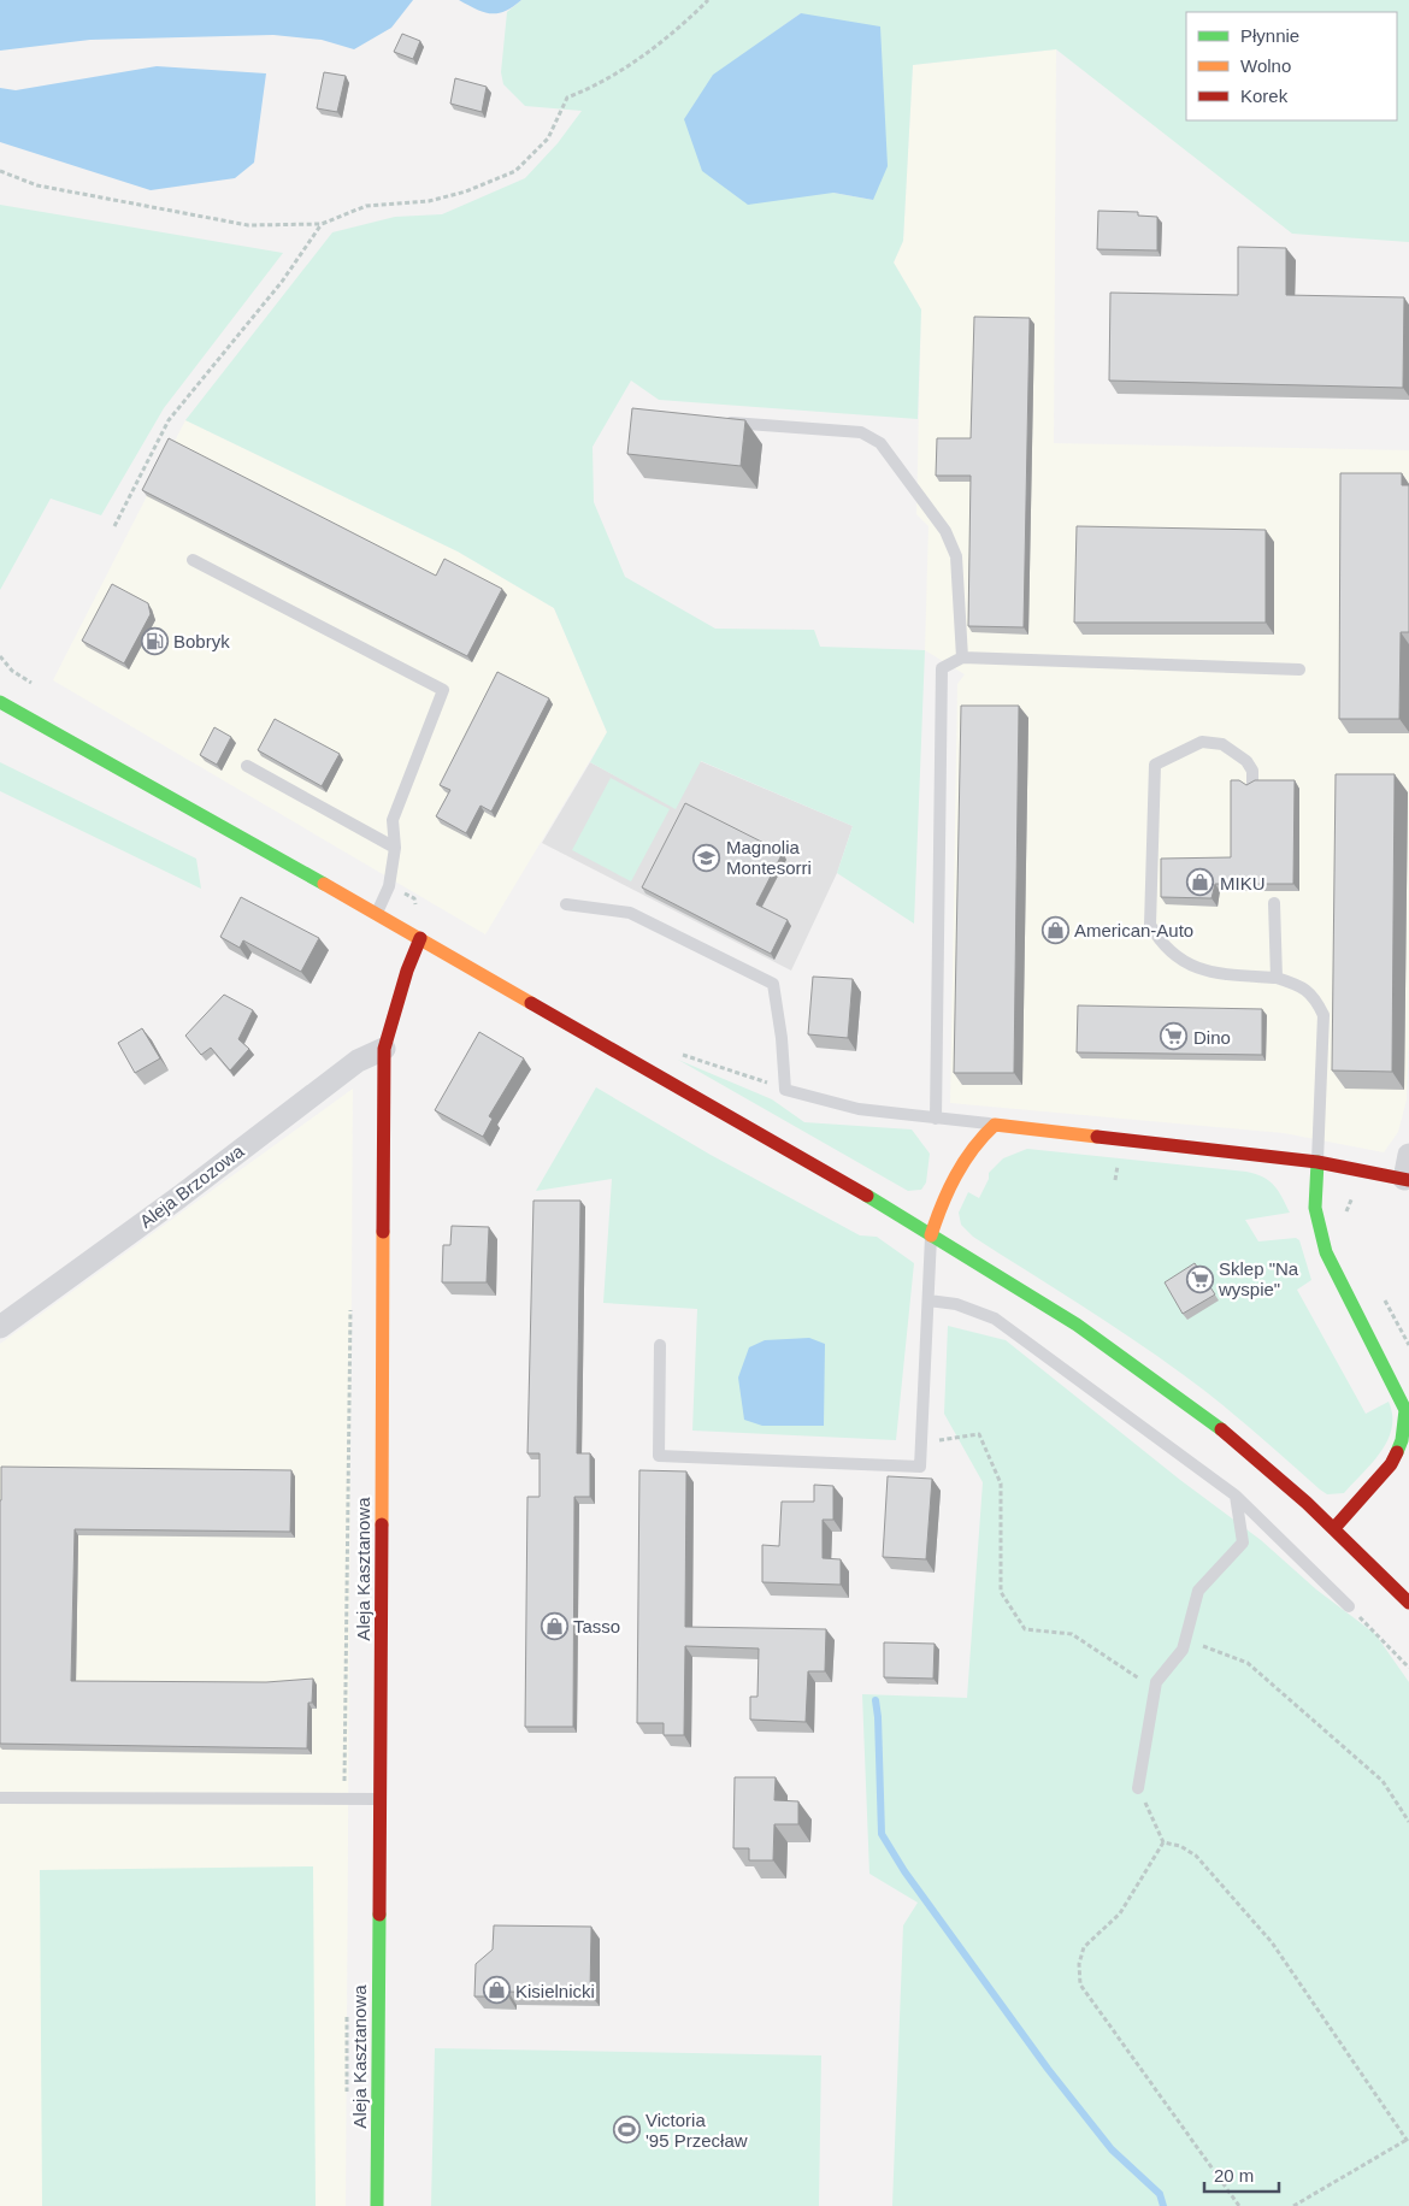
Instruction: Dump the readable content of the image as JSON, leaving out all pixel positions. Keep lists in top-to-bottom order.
{
  "streets": {
    "street": ["Aleja Brzozowa", "Aleja Kasztanowa"]
  },
  "crossings": [
    ["Aleja Brzozowa", "Aleja Kasztanowa"]
  ],
  "places": {
    "fuel station": ["Bobryk"],
    "school or university": ["Magnolia Montesorri"],
    "shop": [
      "MIKU",
      "American-Auto",
      "Tasso",
      "Kisielnicki"
    ],
    "supermarket": ["Dino", "Sklep \"Na wyspie\""],
    "sports": ["Victoria '95 Przecław"]
  },
  "legend": ["Płynnie", "Wolno", "Korek"],
  "scale_bar": "20 m"
}
